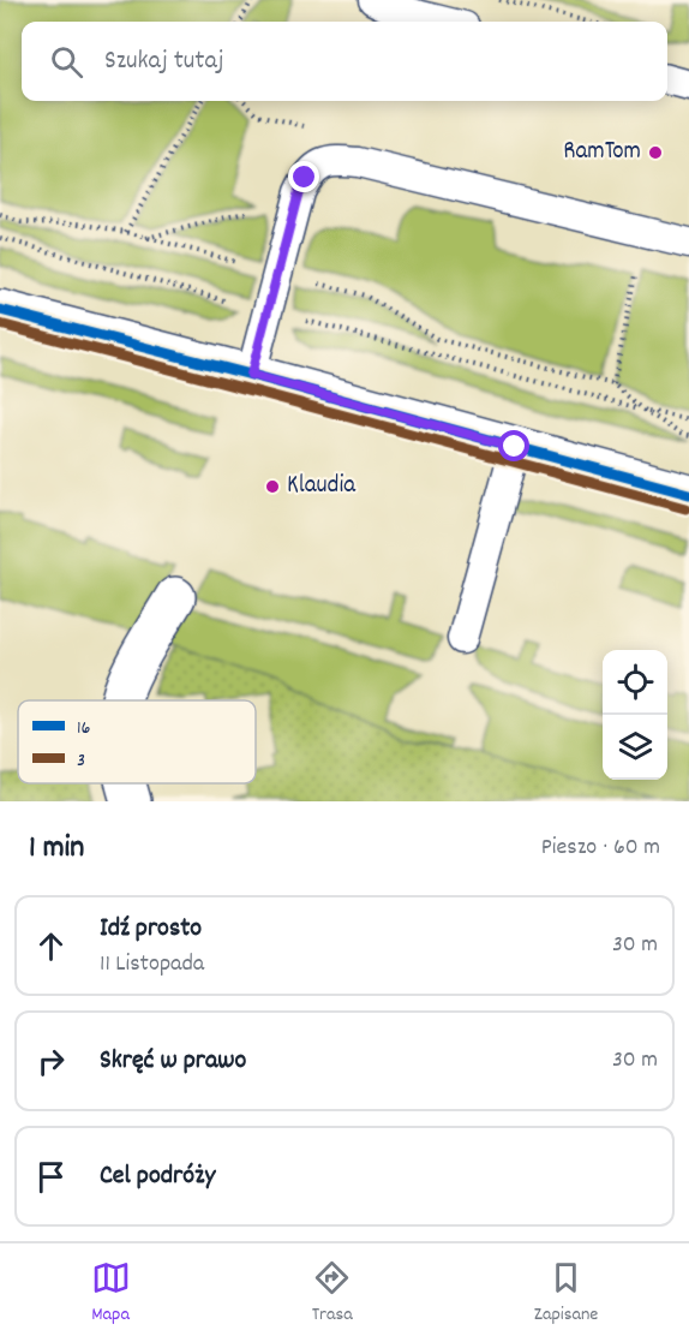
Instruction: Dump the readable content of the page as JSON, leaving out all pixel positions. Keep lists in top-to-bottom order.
{
  "places": ["RamTom", "Klaudia"],
  "lines": ["transit line 16", "transit line 3"],
  "legend": ["16", "3"],
  "page": {
    "search": "Szukaj tutaj",
    "heading": ["1 min", "Pieszo · 60 m"],
    "list": [
      ["Idź prosto", "11 Listopada", "30 m"],
      ["Skręć w prawo", "30 m"],
      "Cel podróży"
    ],
    "nav": ["Mapa", "Trasa", "Zapisane"]
  }
}
